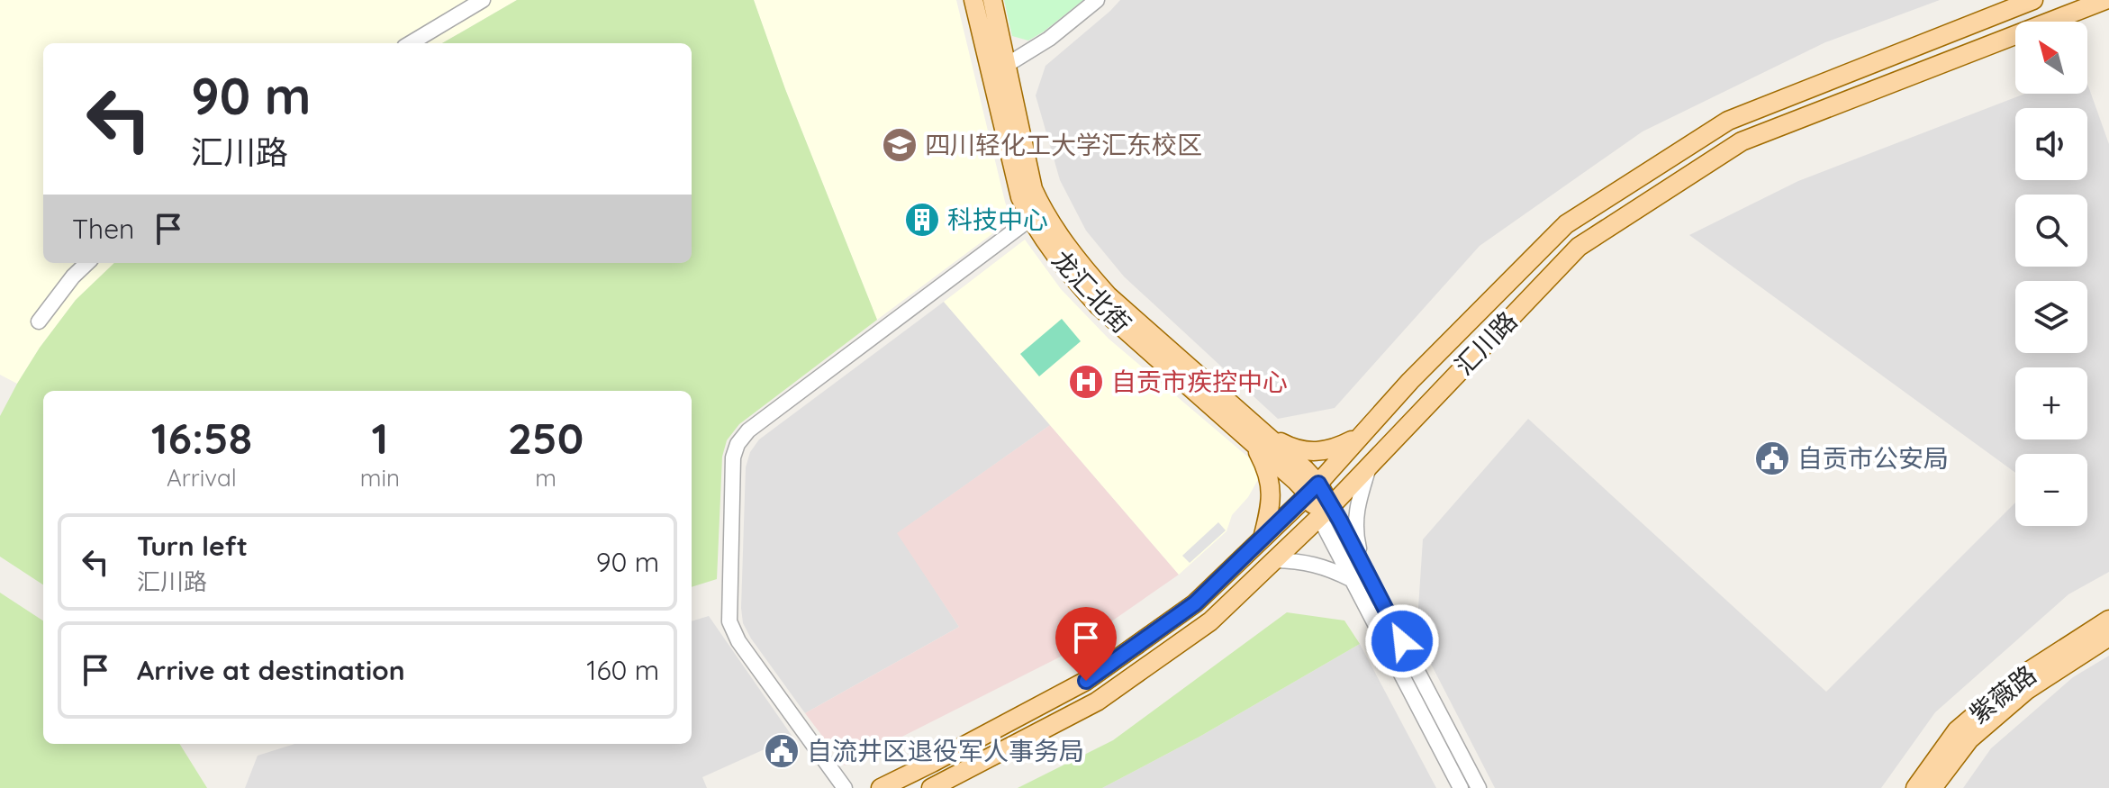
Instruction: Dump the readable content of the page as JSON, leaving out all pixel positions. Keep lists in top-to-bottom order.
{
  "streets": {
    "main road": ["龙汇北街", "汇川路", "紫薇路"]
  },
  "crossings": [
    ["龙汇北街", "汇川路"]
  ],
  "places": {
    "school or university": ["四川轻化工大学汇东校区"],
    "building": ["科技中心"],
    "hospital": ["自贡市疾控中心"],
    "public building": ["自贡市公安局", "自流井区退役军人事务局"]
  },
  "north": "top left",
  "page": {
    "map_buttons": ["+", "−"],
    "turn": ["90 m", "汇川路"],
    "then": "Then",
    "eta": [
      "16:58",
      "Arrival",
      "1",
      "min",
      "250",
      "m"
    ],
    "list": [
      {
        "name": "Turn left",
        "note": "汇川路",
        "value": "90 m"
      },
      {
        "name": "Arrive at destination",
        "value": "160 m"
      }
    ]
  }
}
